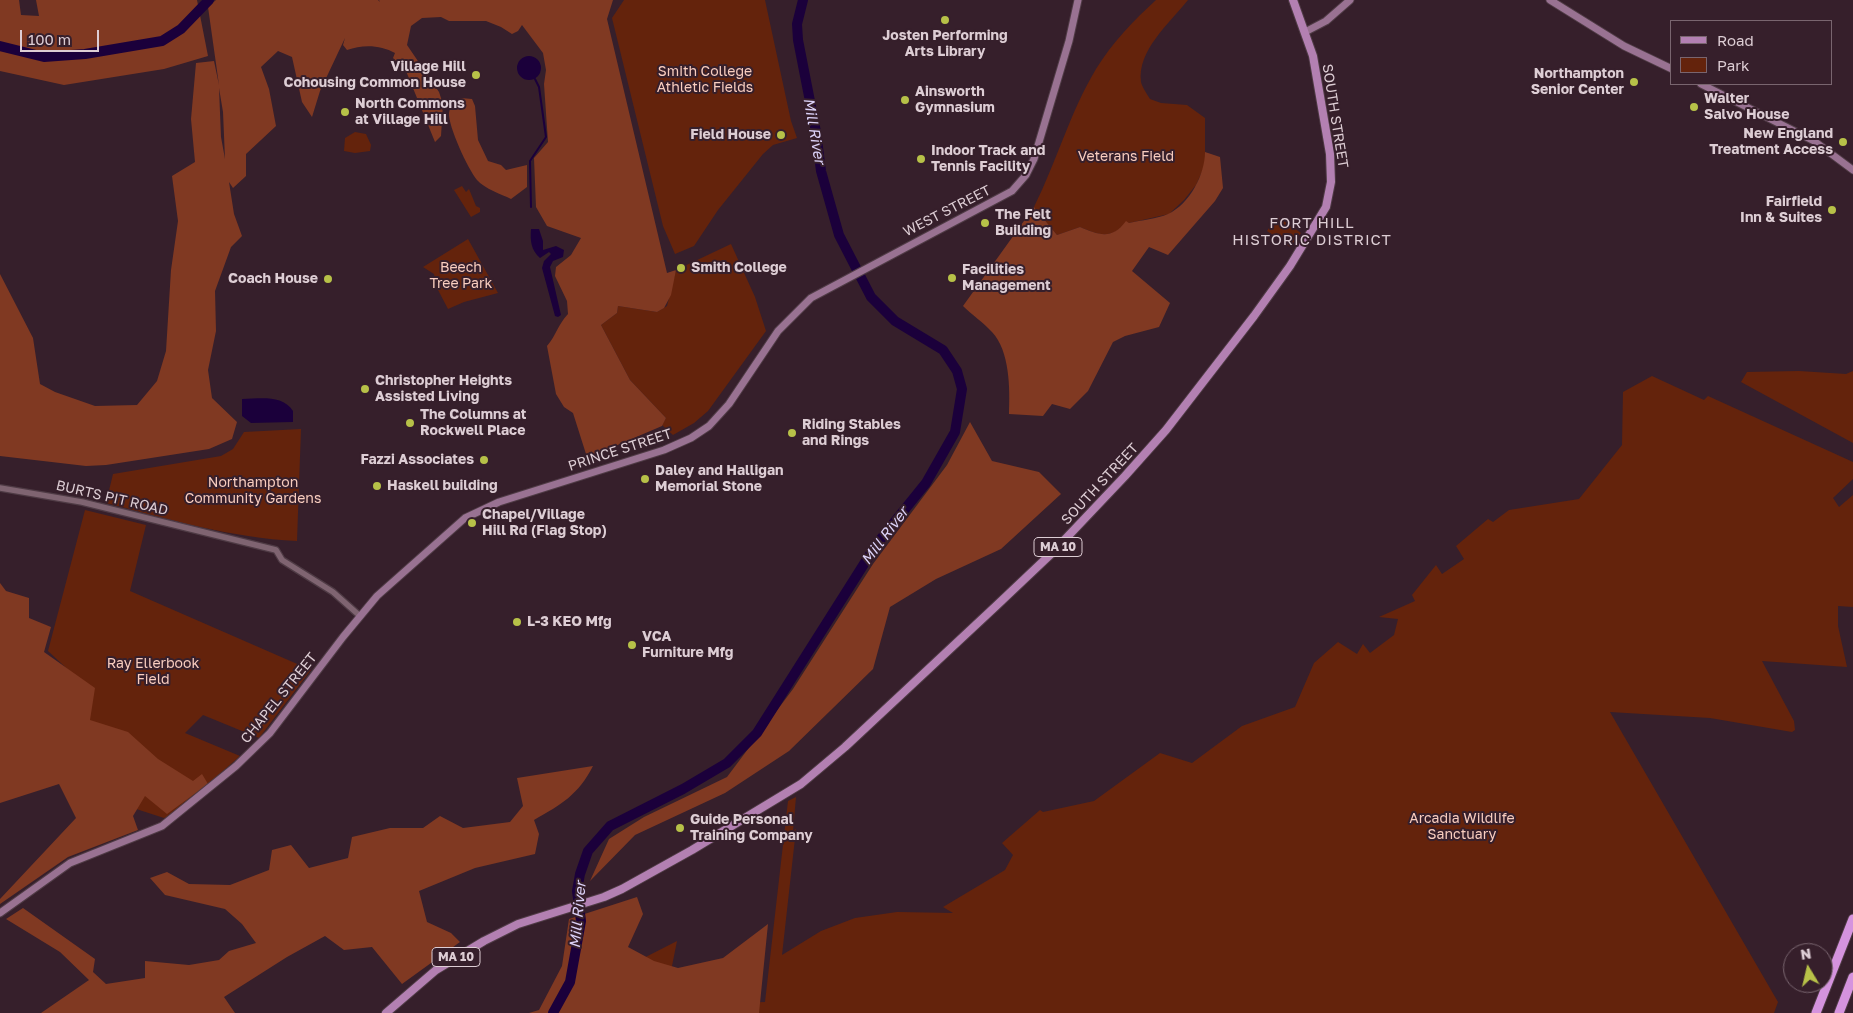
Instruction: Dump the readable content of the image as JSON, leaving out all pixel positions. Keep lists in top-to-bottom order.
{
  "streets": {
    "main road": [
      "SOUTH STREET",
      "WEST STREET",
      "PRINCE STREET",
      "MA 10",
      "CHAPEL STREET"
    ],
    "street": ["BURTS PIT ROAD"]
  },
  "crossings": [
    ["WEST STREET", "PRINCE STREET"],
    ["PRINCE STREET", "CHAPEL STREET"],
    ["BURTS PIT ROAD", "CHAPEL STREET"]
  ],
  "districts": ["FORT HILL HISTORIC DISTRICT"],
  "water": ["Mill River"],
  "parks": [
    "Smith College Athletic Fields",
    "Veterans Field",
    "Beech Tree Park",
    "Northampton Community Gardens",
    "Ray Ellerbook Field",
    "Arcadia Wildlife Sanctuary"
  ],
  "places": [
    "Josten Performing Arts Library",
    "Village Hill Cohousing Common House",
    "Northampton Senior Center",
    "Ainsworth Gymnasium",
    "Walter Salvo House",
    "North Commons at Village Hill",
    "Field House",
    "New England Treatment Access",
    "Indoor Track and Tennis Facility",
    "Fairfield Inn & Suites",
    "The Felt Building",
    "Smith College",
    "Facilities Management",
    "Coach House",
    "Christopher Heights Assisted Living",
    "The Columns at Rockwell Place",
    "Riding Stables and Rings",
    "Fazzi Associates",
    "Daley and Halligan Memorial Stone",
    "Haskell building",
    "Chapel/Village Hill Rd (Flag Stop)",
    "L-3 KEO Mfg",
    "VCA Furniture Mfg",
    "Guide Personal Training Company"
  ],
  "legend": ["Road", "Park"],
  "scale_bar": "100 m",
  "north": "top"
}
